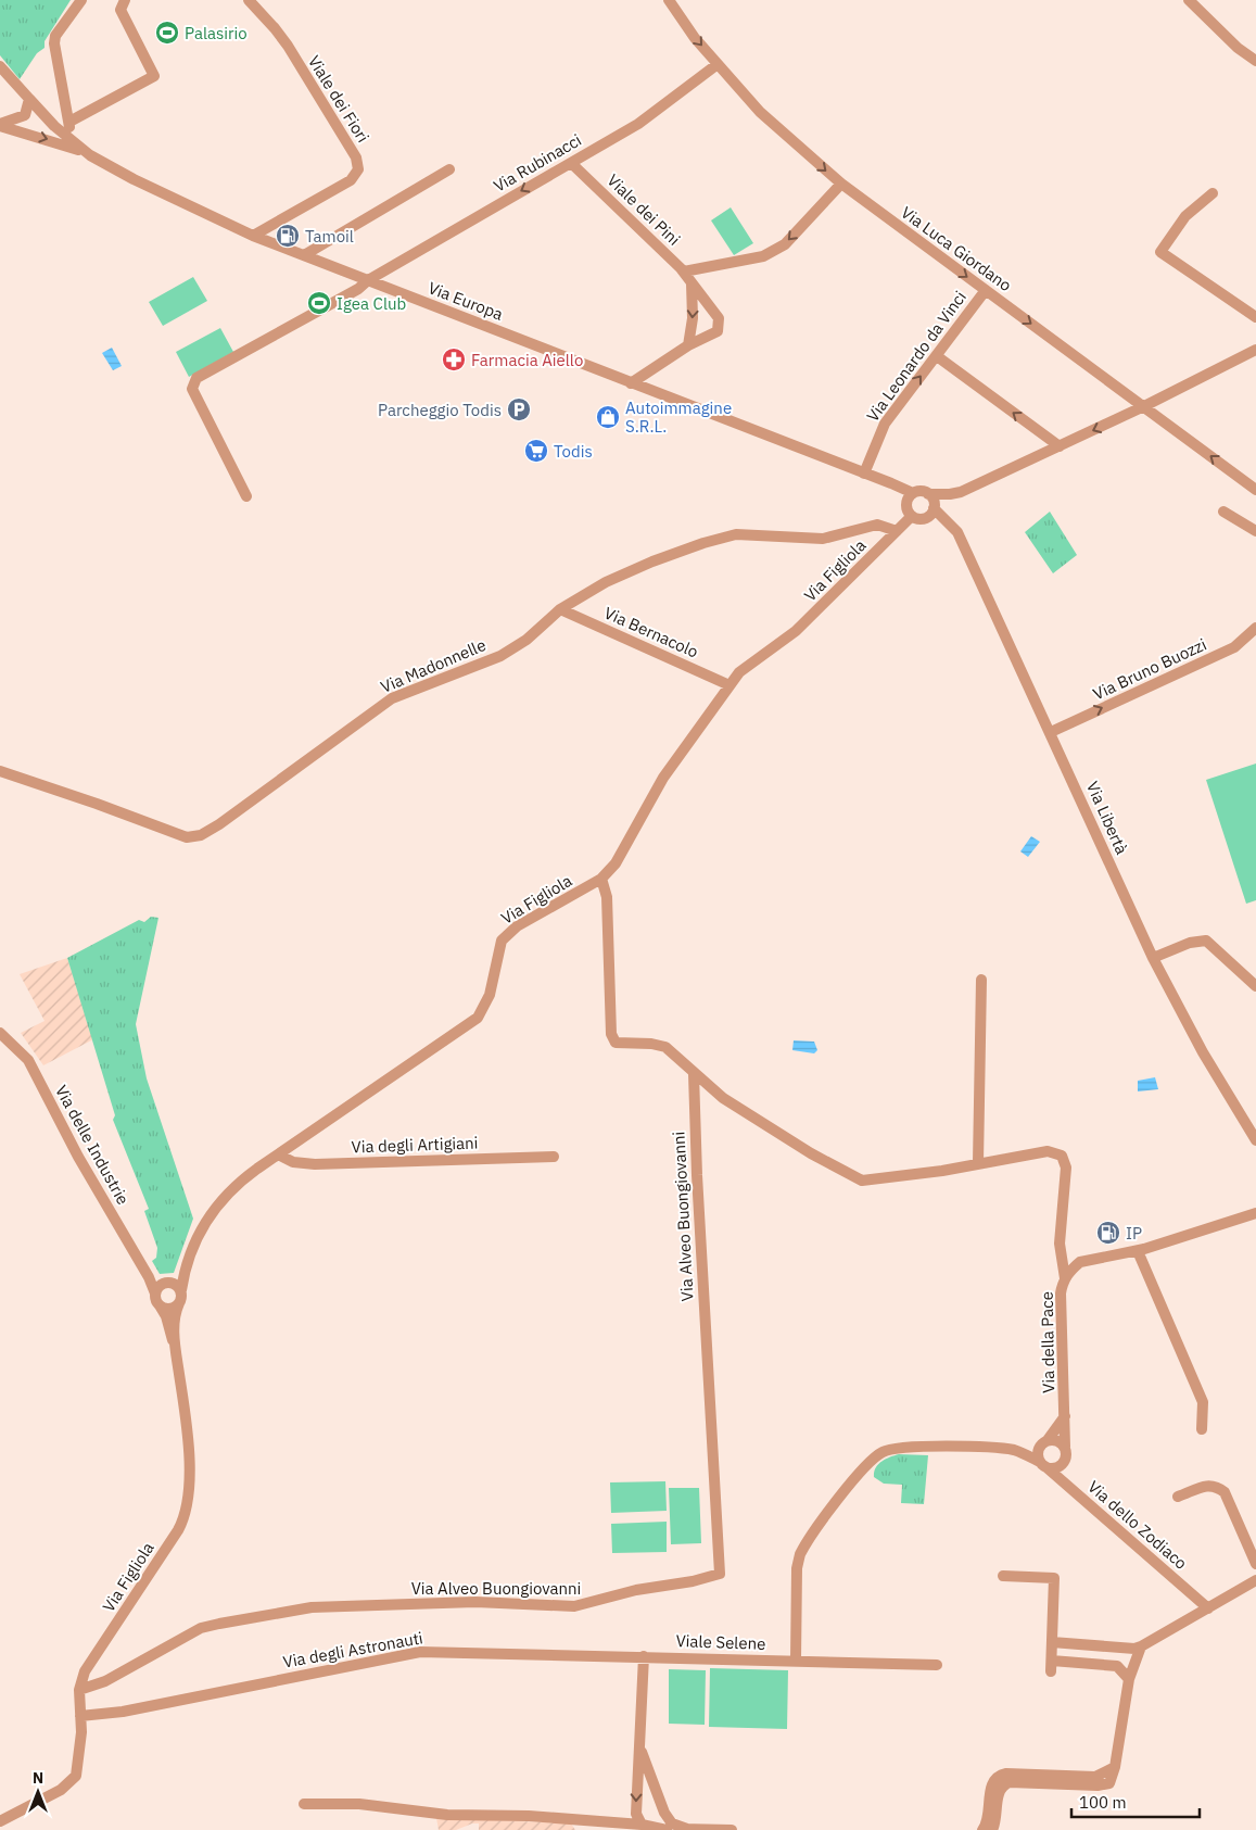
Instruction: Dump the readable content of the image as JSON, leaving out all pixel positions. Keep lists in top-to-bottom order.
{
  "streets": {
    "street": [
      "Viale dei Fiori",
      "Via Rubinacci",
      "Viale dei Pini",
      "Via Luca Giordano",
      "Via Europa",
      "Via Leonardo da Vinci",
      "Via Figliola",
      "Via Bernacolo",
      "Via Madonnelle",
      "Via Bruno Buozzi",
      "Via Libertà",
      "Via delle Industrie",
      "Via degli Artigiani",
      "Via Alveo Buongiovanni",
      "Via della Pace",
      "Via dello Zodiaco",
      "Viale Selene",
      "Via degli Astronauti"
    ]
  },
  "crossings": [
    ["Viale dei Fiori", "Via Europa"],
    ["Via Rubinacci", "Viale dei Pini"],
    ["Via Rubinacci", "Via Luca Giordano"],
    ["Via Rubinacci", "Via Europa"],
    ["Viale dei Pini", "Via Europa"],
    ["Via Luca Giordano", "Via Leonardo da Vinci"],
    ["Via Europa", "Via Leonardo da Vinci"],
    ["Via Europa", "Via Figliola"],
    ["Via Europa", "Via Libertà"],
    ["Via Figliola", "Via Bernacolo"],
    ["Via Figliola", "Via Madonnelle"],
    ["Via Figliola", "Via Libertà"],
    ["Via Figliola", "Via delle Industrie"],
    ["Via Figliola", "Via degli Artigiani"],
    ["Via Figliola", "Via Alveo Buongiovanni"],
    ["Via Figliola", "Via degli Astronauti"],
    ["Via Bernacolo", "Via Madonnelle"],
    ["Via Bruno Buozzi", "Via Libertà"],
    ["Via della Pace", "Via dello Zodiaco"],
    ["Via dello Zodiaco", "Viale Selene"],
    ["Viale Selene", "Via degli Astronauti"]
  ],
  "one_way": ["Via Leonardo da Vinci", "Via Bruno Buozzi"],
  "places": {
    "sports": ["Palasirio", "Igea Club"],
    "fuel station": ["Tamoil", "IP"],
    "pharmacy": ["Farmacia Aiello"],
    "parking": ["Parcheggio Todis"],
    "shop": ["Autoimmagine S.R.L."],
    "supermarket": ["Todis"]
  },
  "scale_bar": "100 m",
  "north": "top"
}
